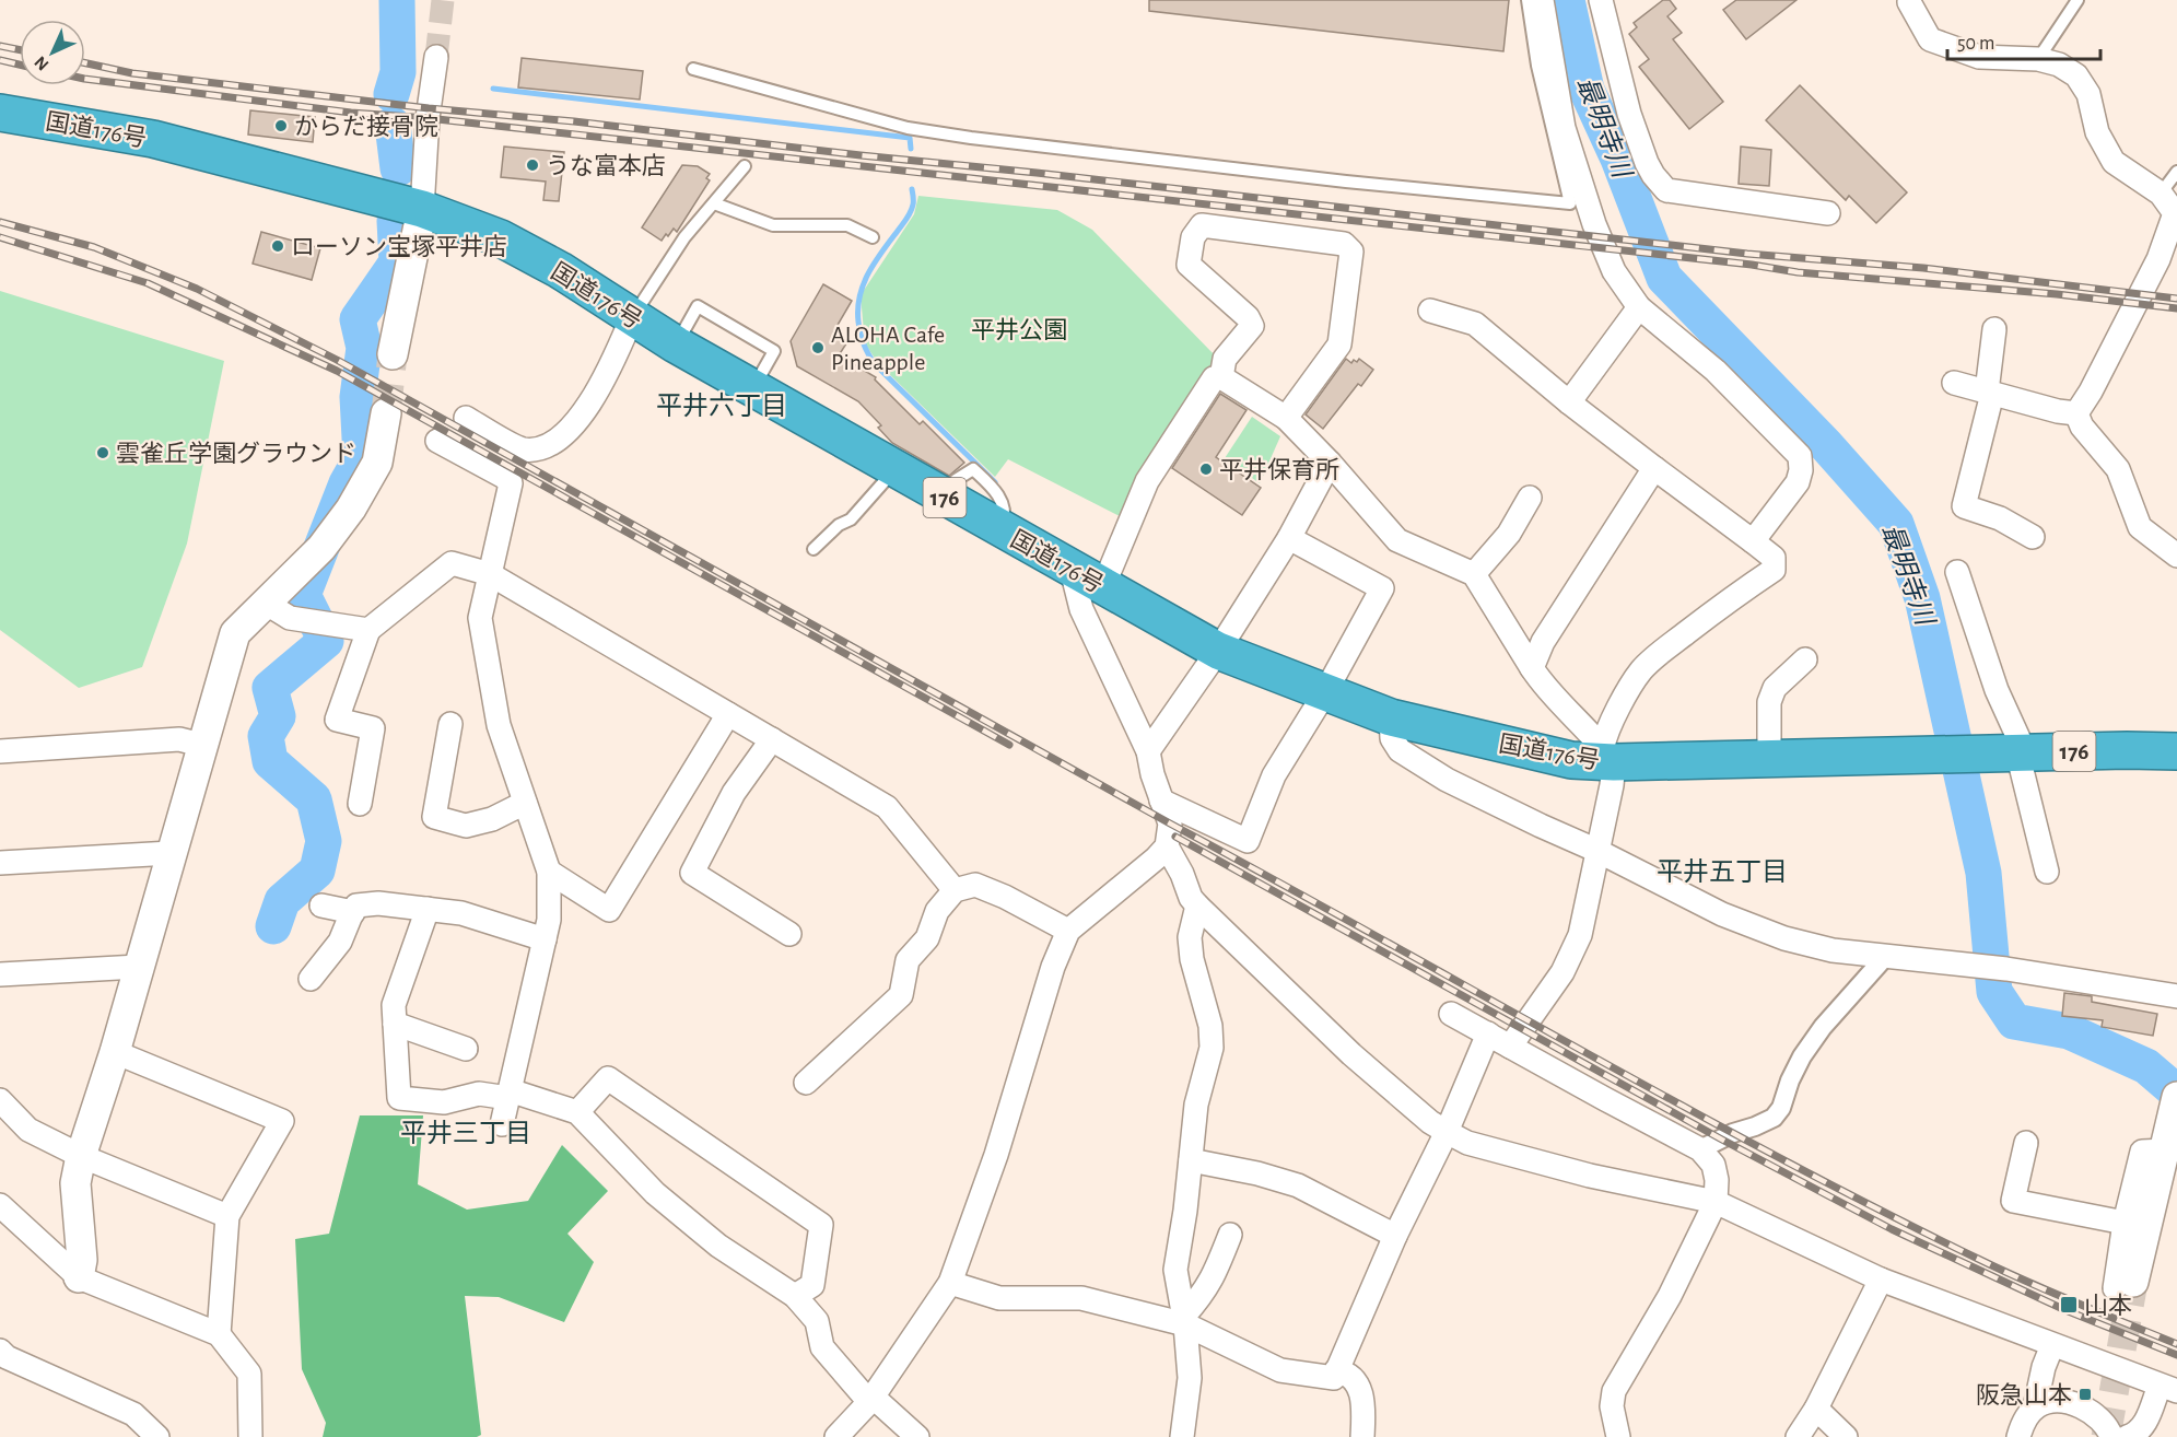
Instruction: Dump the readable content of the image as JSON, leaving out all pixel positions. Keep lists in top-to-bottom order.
{
  "streets": {
    "highway": ["国道176号", "176"]
  },
  "districts": ["平井六丁目", "平井五丁目", "平井三丁目"],
  "water": ["最明寺川"],
  "parks": ["平井公園"],
  "places": {
    "other": [
      "からだ接骨院",
      "うな富本店",
      "ローソン宝塚平井店",
      "ALOHA Cafe Pineapple",
      "雲雀丘学園グラウンド",
      "平井保育所"
    ],
    "transit": ["山本", "阪急山本"]
  },
  "scale_bar": "50 m",
  "north": "bottom left"
}
